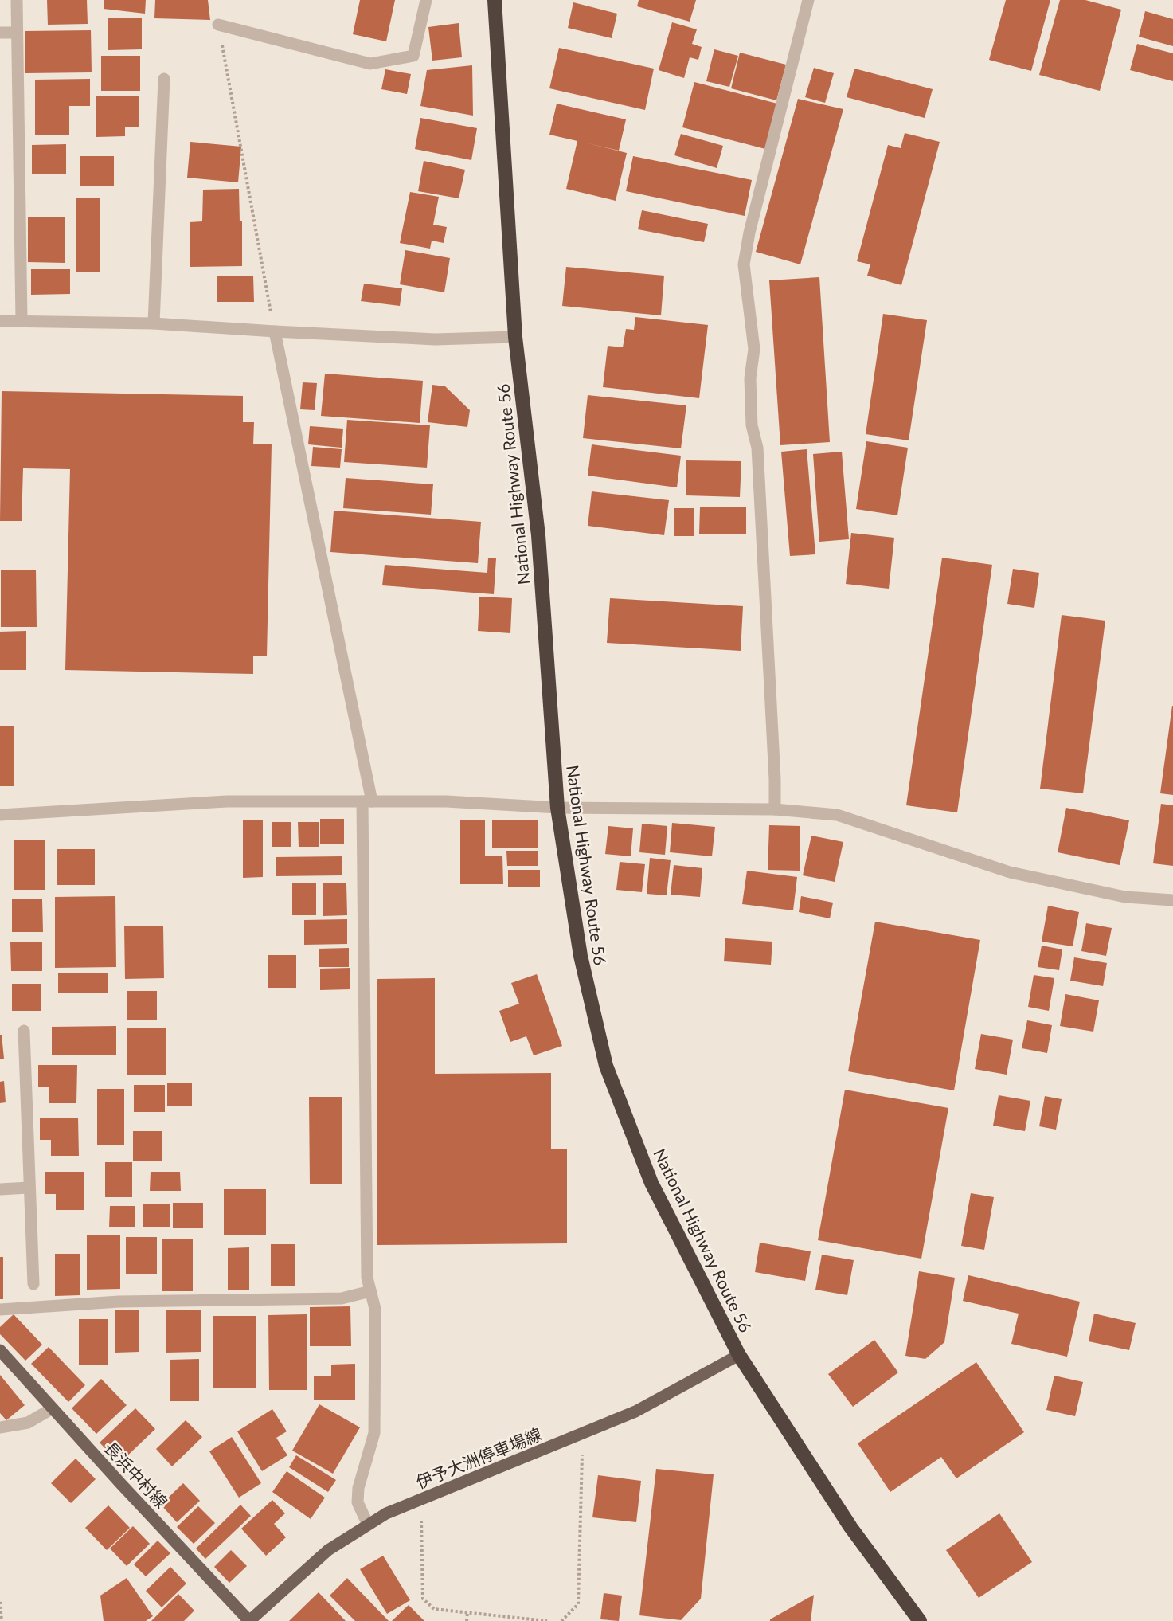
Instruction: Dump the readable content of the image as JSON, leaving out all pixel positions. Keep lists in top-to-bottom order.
{
  "streets": {
    "highway": ["National Highway Route 56"],
    "main road": ["伊予大洲停車場線", "長浜中村線"]
  },
  "crossings": [
    ["National Highway Route 56", "伊予大洲停車場線"],
    ["伊予大洲停車場線", "長浜中村線"]
  ]
}
